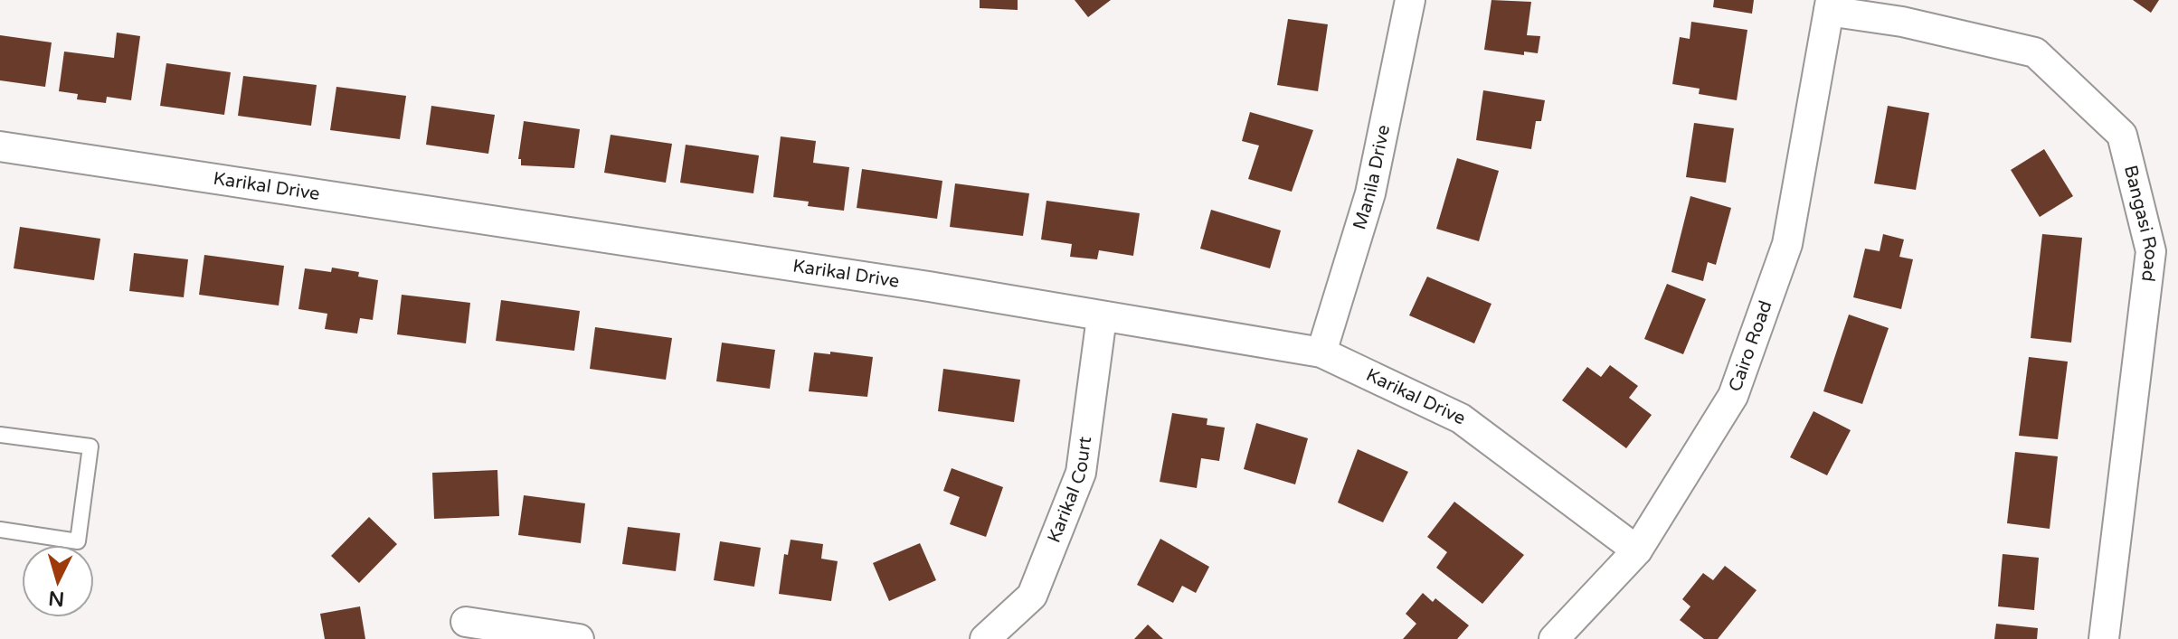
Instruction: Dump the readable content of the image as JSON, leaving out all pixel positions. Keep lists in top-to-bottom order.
{
  "streets": {
    "street": [
      "Manila Drive",
      "Karikal Drive",
      "Bangasi Road",
      "Cairo Road",
      "Karikal Court"
    ]
  },
  "crossings": [
    ["Manila Drive", "Karikal Drive"],
    ["Karikal Drive", "Cairo Road"],
    ["Karikal Drive", "Karikal Court"],
    ["Bangasi Road", "Cairo Road"]
  ],
  "north": "bottom"
}
